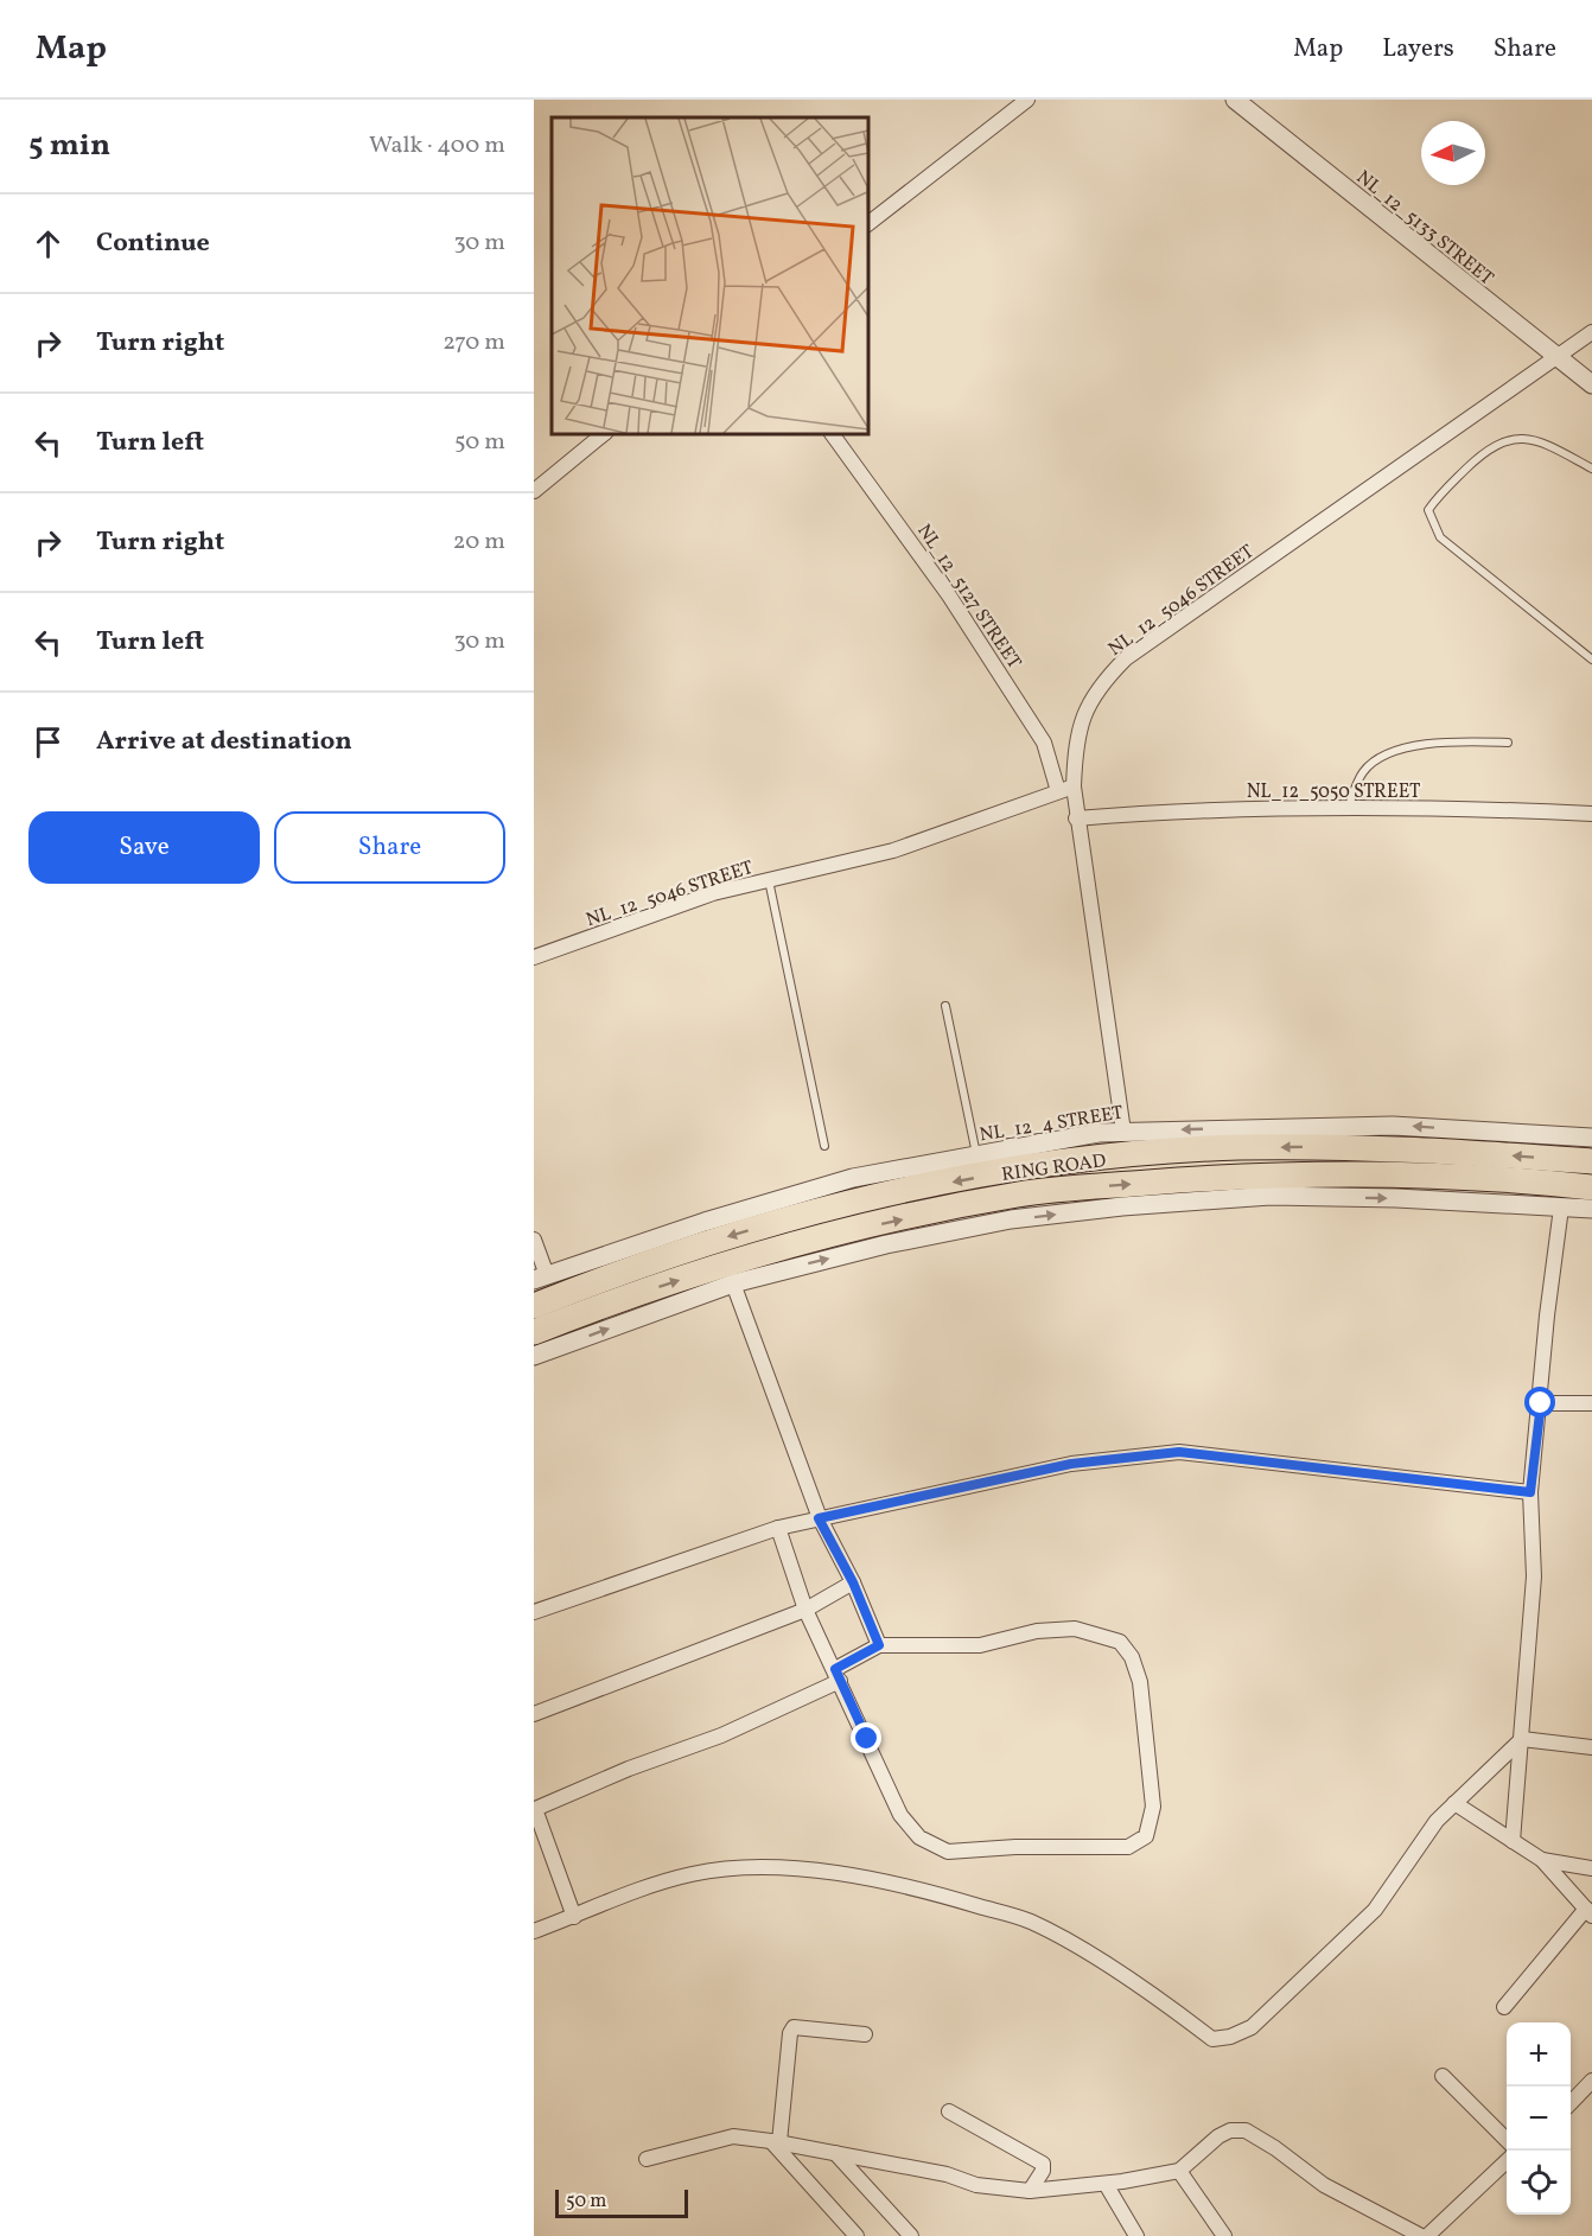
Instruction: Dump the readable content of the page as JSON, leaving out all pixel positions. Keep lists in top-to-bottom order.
{
  "streets": {
    "highway": ["RING ROAD"],
    "street": [
      "NL_12_5133 STREET",
      "NL_12_5127 STREET",
      "NL_12_5046 STREET",
      "NL_12_5050 STREET",
      "NL_12_4 STREET"
    ]
  },
  "crossings": [
    ["NL_12_5133 STREET", "NL_12_5046 STREET"],
    ["NL_12_5127 STREET", "NL_12_5046 STREET"]
  ],
  "scale_bar": "50 m",
  "north": "left",
  "page": {
    "header": "Map",
    "nav": ["Map", "Layers", "Share"],
    "heading": ["5 min", "Walk · 400 m"],
    "list": [
      ["Continue", "30 m"],
      ["Turn right", "270 m"],
      ["Turn left", "50 m"],
      ["Turn right", "20 m"],
      ["Turn left", "30 m"],
      "Arrive at destination"
    ],
    "buttons": ["Save", "Share"],
    "map_buttons": ["+", "−"],
    "scale": "50 m"
  }
}
